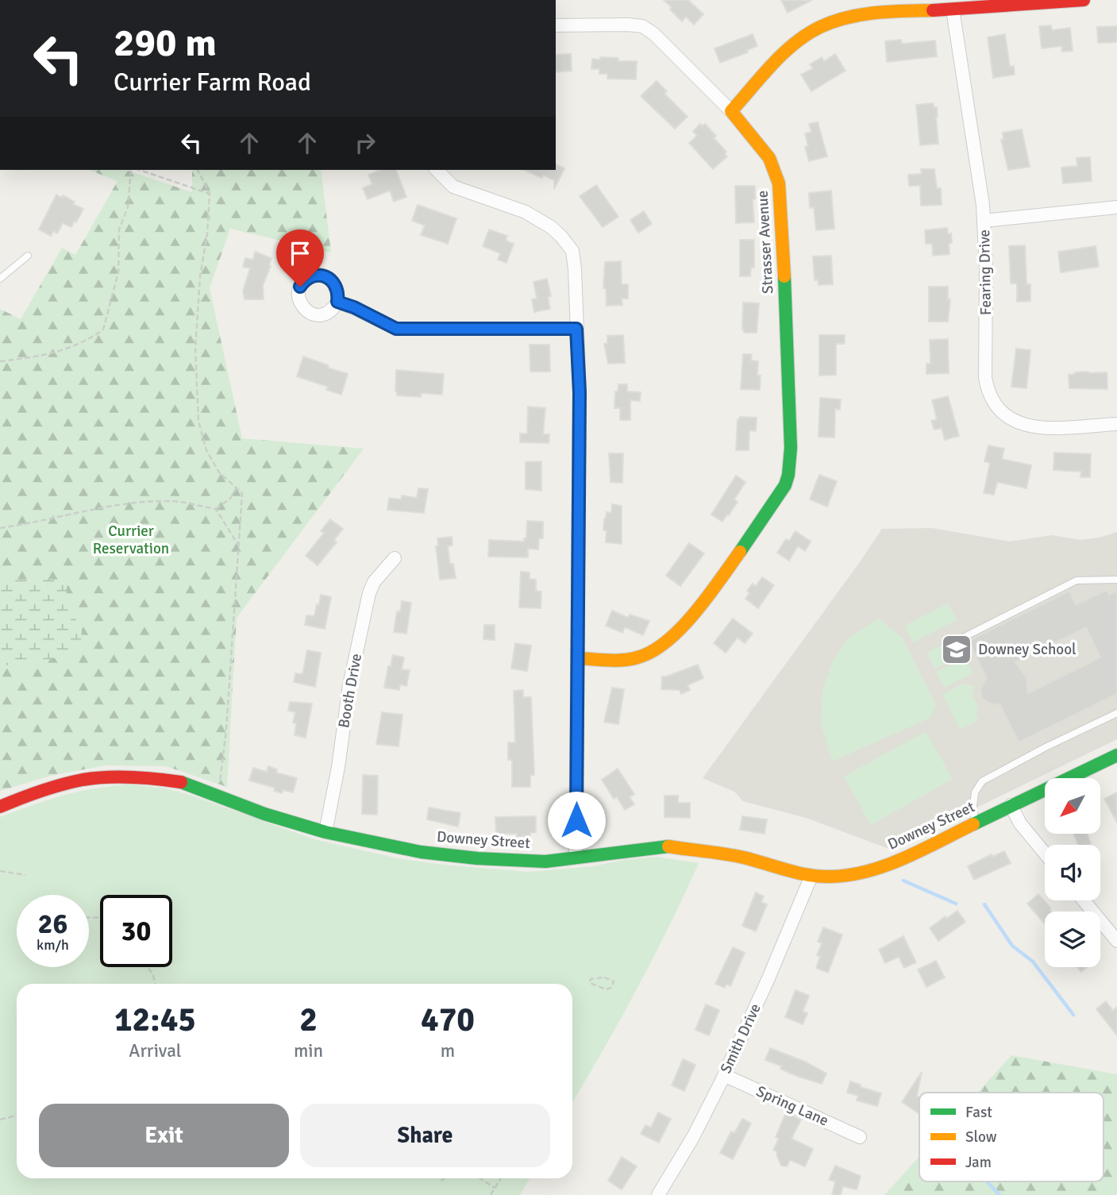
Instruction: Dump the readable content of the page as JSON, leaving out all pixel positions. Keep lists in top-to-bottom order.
{
  "streets": {
    "street": [
      "Strasser Avenue",
      "Fearing Drive",
      "Booth Drive",
      "Downey Street",
      "Smith Drive",
      "Spring Lane"
    ]
  },
  "crossings": [
    ["Booth Drive", "Downey Street"],
    ["Downey Street", "Smith Drive"],
    ["Smith Drive", "Spring Lane"]
  ],
  "parks": ["Currier Reservation"],
  "places": {
    "school or university": ["Downey School"]
  },
  "legend": ["Fast", "Slow", "Jam"],
  "north": "bottom left",
  "page": {
    "turn": ["290 m", "Currier Farm Road"],
    "speed": "26 km/h",
    "limit": "30",
    "eta": [
      "12:45",
      "Arrival",
      "2",
      "min",
      "470",
      "m"
    ],
    "buttons": ["Exit", "Share"]
  }
}
